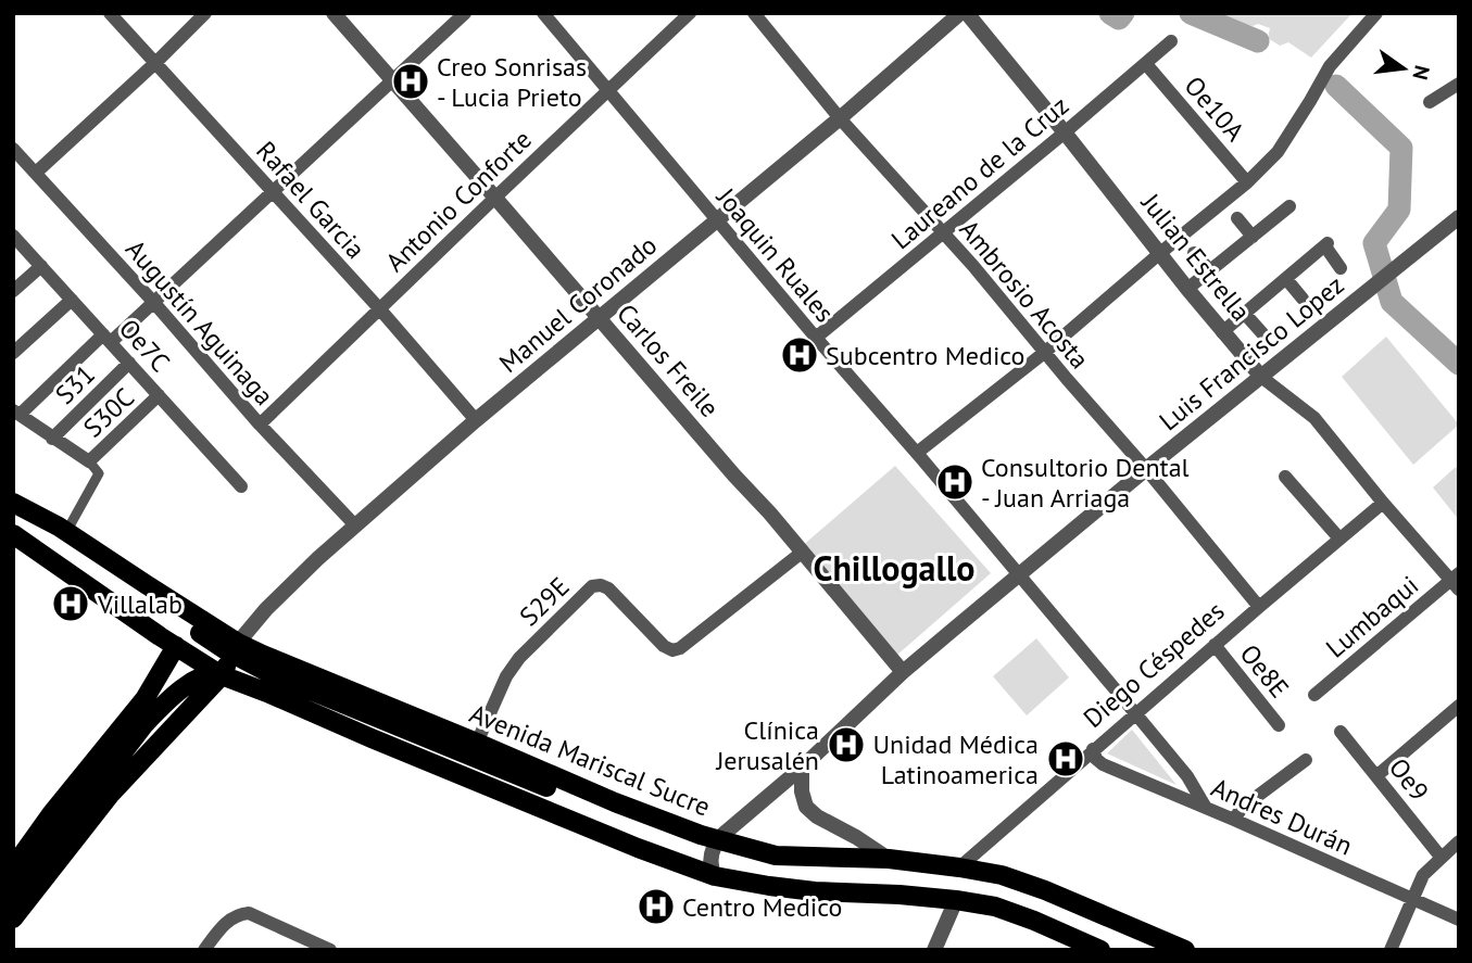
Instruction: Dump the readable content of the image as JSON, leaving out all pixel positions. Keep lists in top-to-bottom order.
{
  "streets": {
    "main road": ["Avenida Mariscal Sucre"],
    "street": [
      "Oe10A",
      "Laureano de la Cruz",
      "Rafael Garcia",
      "Antonio Conforte",
      "Joaquin Ruales",
      "Julian Estrella",
      "Ambrosio Acosta",
      "Manuel Coronado",
      "Augustín Aguinaga",
      "Oe7C",
      "Luis Francisco Lopez",
      "Carlos Freile",
      "S31",
      "S30C",
      "S29E",
      "Lumbaqui",
      "Diego Céspedes",
      "Oe8E",
      "Oe9",
      "Andres Durán"
    ]
  },
  "crossings": [
    ["Oe10A", "Laureano de la Cruz"],
    ["Laureano de la Cruz", "Joaquin Ruales"],
    ["Laureano de la Cruz", "Julian Estrella"],
    ["Laureano de la Cruz", "Ambrosio Acosta"],
    ["Rafael Garcia", "Antonio Conforte"],
    ["Rafael Garcia", "Manuel Coronado"],
    ["Antonio Conforte", "Joaquin Ruales"],
    ["Antonio Conforte", "Augustín Aguinaga"],
    ["Antonio Conforte", "Carlos Freile"],
    ["Joaquin Ruales", "Manuel Coronado"],
    ["Joaquin Ruales", "Luis Francisco Lopez"],
    ["Joaquin Ruales", "Diego Céspedes"],
    ["Joaquin Ruales", "Andres Durán"],
    ["Julian Estrella", "Luis Francisco Lopez"],
    ["Julian Estrella", "Lumbaqui"],
    ["Julian Estrella", "Diego Céspedes"],
    ["Ambrosio Acosta", "Manuel Coronado"],
    ["Ambrosio Acosta", "Luis Francisco Lopez"],
    ["Ambrosio Acosta", "Diego Céspedes"],
    ["Manuel Coronado", "Augustín Aguinaga"],
    ["Manuel Coronado", "Carlos Freile"],
    ["Manuel Coronado", "Avenida Mariscal Sucre"],
    ["Oe7C", "S31"],
    ["Oe7C", "S30C"],
    ["Luis Francisco Lopez", "Carlos Freile"],
    ["Luis Francisco Lopez", "Avenida Mariscal Sucre"],
    ["Carlos Freile", "S29E"],
    ["S29E", "Avenida Mariscal Sucre"],
    ["Diego Céspedes", "Oe8E"],
    ["Diego Céspedes", "Avenida Mariscal Sucre"],
    ["Diego Céspedes", "Andres Durán"]
  ],
  "districts": ["Chillogallo"],
  "places": {
    "hospital": [
      "Creo Sonrisas - Lucia Prieto",
      "Subcentro Medico",
      "Consultorio Dental - Juan Arriaga",
      "Villalab",
      "Clínica Jerusalén",
      "Unidad Médica Latinoamerica",
      "Centro Medico"
    ]
  },
  "north": "right"
}
